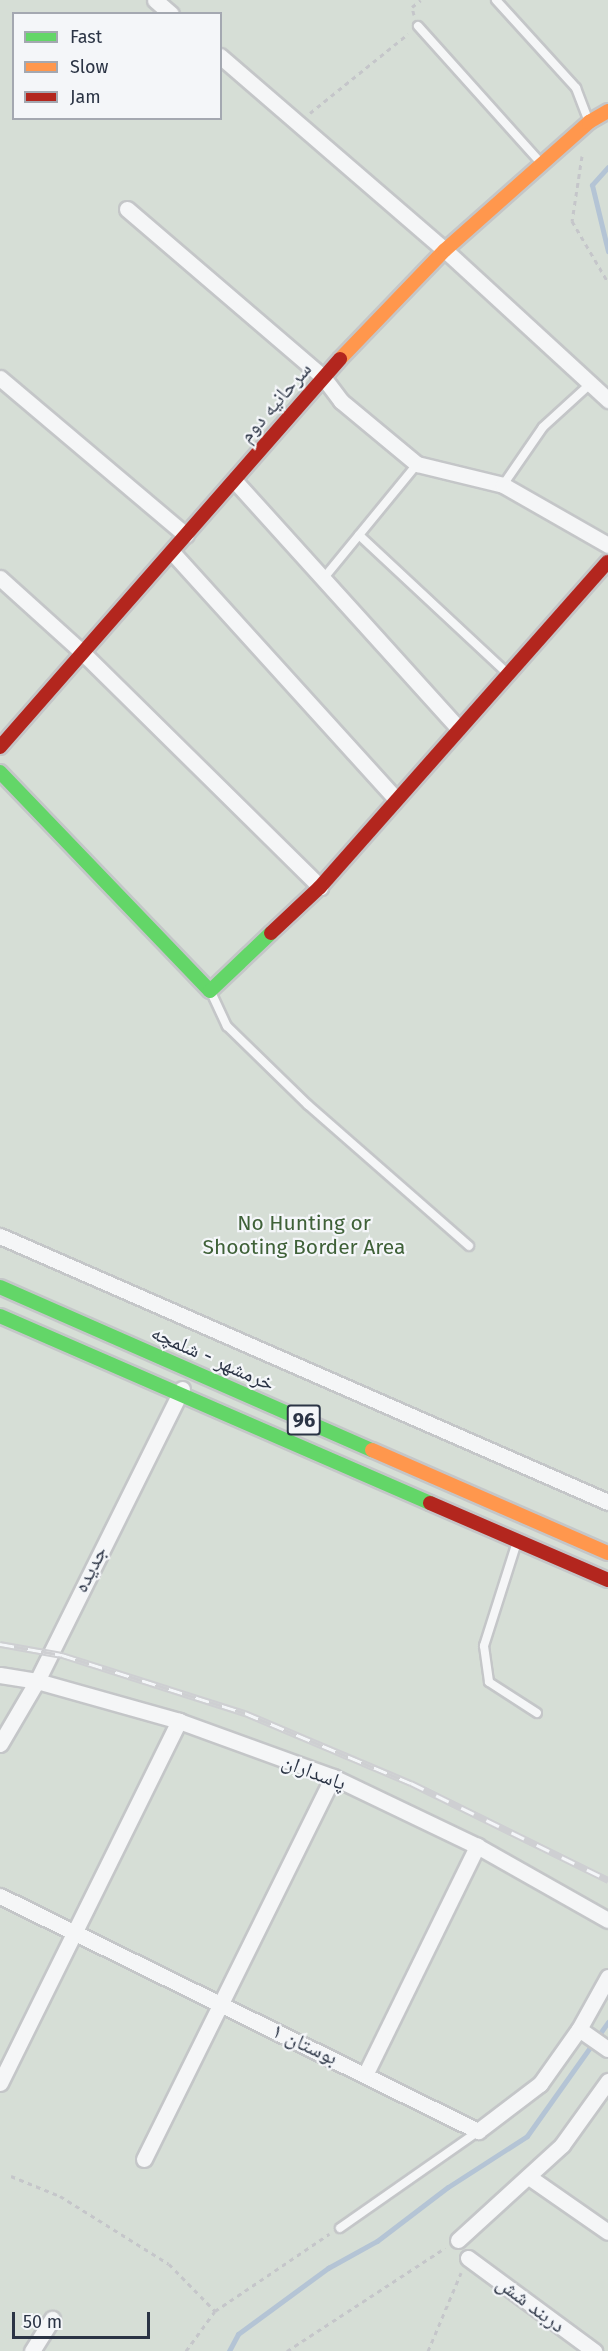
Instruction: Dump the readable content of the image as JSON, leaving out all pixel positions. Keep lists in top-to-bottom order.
{
  "streets": {
    "main road": ["سرحانیه دوم", "خرمشهر - شلمچه", "96"],
    "street": [
      "جدیده",
      "پاسداران",
      "بوستان ۱",
      "دربند شش"
    ]
  },
  "crossings": [
    ["خرمشهر - شلمچه", "جدیده"],
    ["96", "جدیده"],
    ["جدیده", "پاسداران"]
  ],
  "parks": ["No Hunting or Shooting Border Area"],
  "legend": ["Fast", "Slow", "Jam"],
  "scale_bar": "50 m"
}
